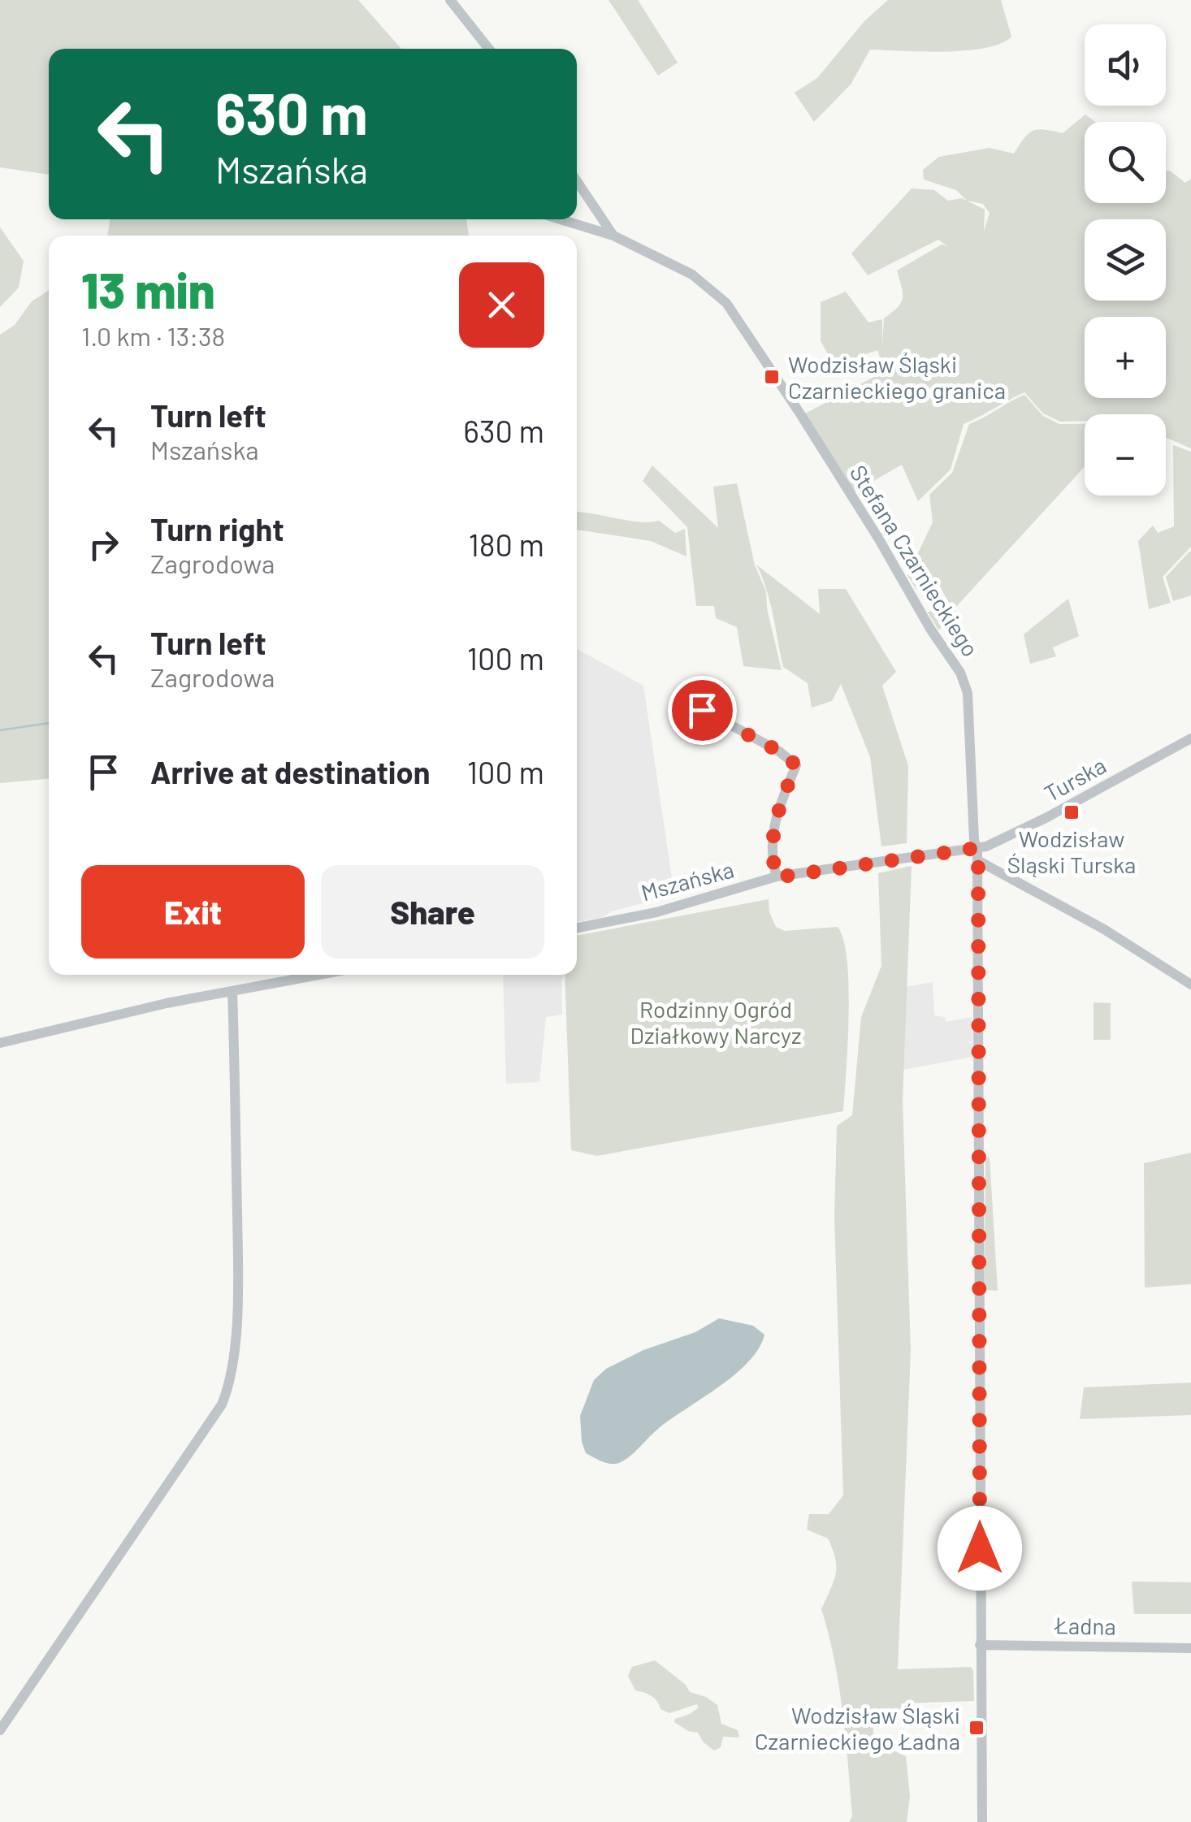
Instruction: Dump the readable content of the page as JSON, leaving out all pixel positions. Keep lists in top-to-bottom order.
{
  "streets": {
    "street": [
      "Stefana Czarnieckiego",
      "Turska",
      "Mszańska",
      "Ładna"
    ]
  },
  "crossings": [
    ["Stefana Czarnieckiego", "Turska"],
    ["Stefana Czarnieckiego", "Ładna"],
    ["Turska", "Mszańska"]
  ],
  "parks": ["Rodzinny Ogród Działkowy Narcyz"],
  "places": {
    "transit": ["Wodzisław Śląski Czarnieckiego granica", "Wodzisław Śląski Turska", "Wodzisław Śląski Czarnieckiego Ładna"]
  },
  "page": {
    "map_buttons": ["+", "−"],
    "turn": ["630 m", "Mszańska"],
    "heading": ["13 min", "1.0 km · 13:38"],
    "list": [
      {
        "name": "Turn left",
        "note": "Mszańska",
        "value": "630 m"
      },
      {
        "name": "Turn right",
        "note": "Zagrodowa",
        "value": "180 m"
      },
      {
        "name": "Turn left",
        "note": "Zagrodowa",
        "value": "100 m"
      },
      {
        "name": "Arrive at destination",
        "value": "100 m"
      }
    ],
    "buttons": ["Exit", "Share"]
  }
}
